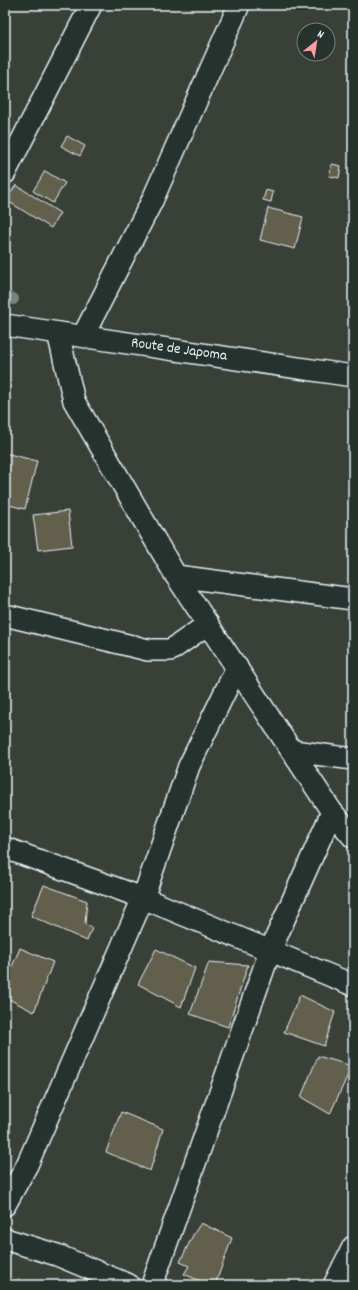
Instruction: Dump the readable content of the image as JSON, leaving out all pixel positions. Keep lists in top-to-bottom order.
{
  "streets": {
    "street": ["Route de Japoma"]
  },
  "north": "top right"
}
